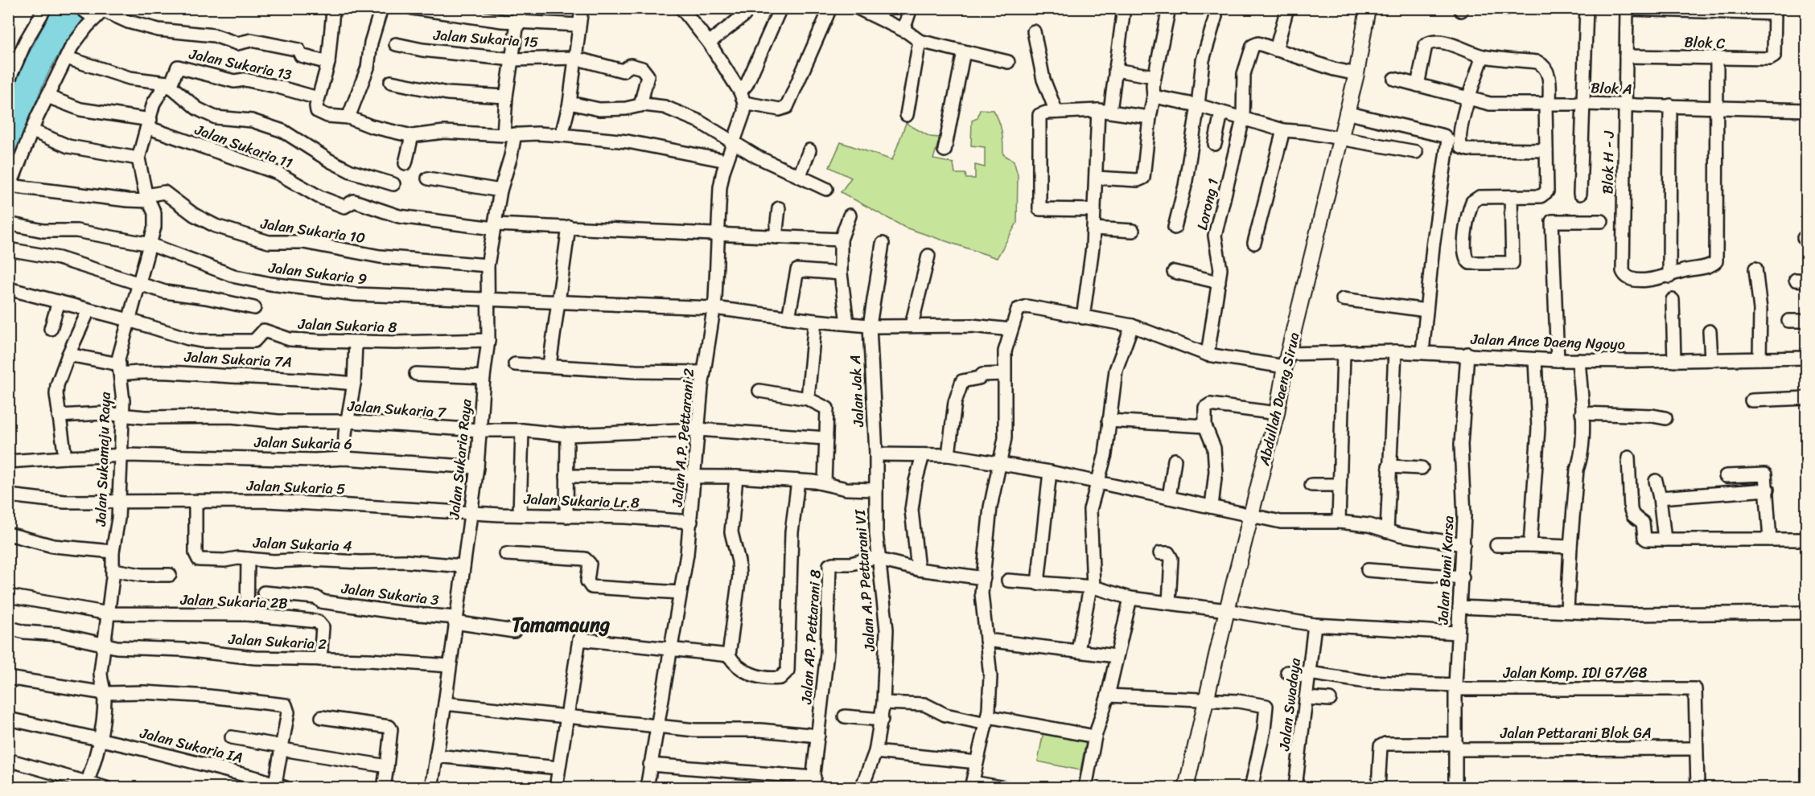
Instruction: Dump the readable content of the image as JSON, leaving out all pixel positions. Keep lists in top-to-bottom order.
{
  "streets": {
    "main road": ["Abdullah Daeng Sirua"],
    "street": [
      "Jalan Sukaria 15",
      "Blok C",
      "Jalan Sukaria 13",
      "Blok A",
      "Jalan Sukaria 11",
      "Blok H - J",
      "Lorong 1",
      "Jalan Sukaria 10",
      "Jalan Sukaria 9",
      "Jalan Sukaria 8",
      "Jalan Ance Daeng Ngoyo",
      "Jalan Sukaria 7A",
      "Jalan Jak A",
      "Jalan Sukaria 7",
      "Jalan A.P. Pettarani 2",
      "Jalan Sukaria 6",
      "Jalan Sukamaju Raya",
      "Jalan Sukaria Raya",
      "Jalan Sukaria 5",
      "Jalan Sukaria Lr.8",
      "Jalan Sukaria 4",
      "Jalan Bumi Karsa",
      "Jalan A.P Pettarani VI",
      "Jalan Sukaria 3",
      "Jalan Sukaria 2B",
      "Jalan AP. Pettarani 8",
      "Jalan Sukaria 2",
      "Jalan Komp. IDI G7/G8",
      "Jalan Swadaya",
      "Jalan Pettarani Blok GA",
      "Jalan Sukaria IA"
    ]
  },
  "crossings": [
    ["Jalan Sukaria 15", "Jalan Sukaria Raya"],
    ["Blok C", "Blok H - J"],
    ["Jalan Sukaria 13", "Jalan Sukamaju Raya"],
    ["Blok A", "Blok H - J"],
    ["Jalan Sukaria 11", "Jalan Sukamaju Raya"],
    ["Jalan Sukaria 11", "Jalan Sukaria Raya"],
    ["Lorong 1", "Jalan Ance Daeng Ngoyo"],
    ["Jalan Sukaria 10", "Jalan Sukamaju Raya"],
    ["Jalan Sukaria 10", "Jalan Sukaria Raya"],
    ["Jalan Sukaria 9", "Jalan Ance Daeng Ngoyo"],
    ["Jalan Sukaria 9", "Jalan Jak A"],
    ["Jalan Sukaria 9", "Jalan A.P. Pettarani 2"],
    ["Jalan Sukaria 9", "Jalan Sukamaju Raya"],
    ["Jalan Sukaria 9", "Jalan Sukaria Raya"],
    ["Jalan Sukaria 8", "Jalan Sukamaju Raya"],
    ["Jalan Sukaria 8", "Jalan Sukaria Raya"],
    ["Jalan Ance Daeng Ngoyo", "Abdullah Daeng Sirua"],
    ["Jalan Ance Daeng Ngoyo", "Jalan Bumi Karsa"],
    ["Jalan Sukaria 7A", "Jalan Sukamaju Raya"],
    ["Jalan Jak A", "Jalan A.P Pettarani VI"],
    ["Jalan Sukaria 7", "Jalan A.P. Pettarani 2"],
    ["Jalan Sukaria 7", "Jalan Sukamaju Raya"],
    ["Jalan Sukaria 7", "Jalan Sukaria Raya"],
    ["Jalan A.P. Pettarani 2", "Jalan Sukaria Lr.8"],
    ["Jalan Sukaria 6", "Jalan Sukamaju Raya"],
    ["Jalan Sukaria 6", "Jalan Sukaria Raya"],
    ["Jalan Sukamaju Raya", "Jalan Sukaria 5"],
    ["Jalan Sukamaju Raya", "Jalan Sukaria 2B"],
    ["Jalan Sukamaju Raya", "Jalan Sukaria 2"],
    ["Jalan Sukamaju Raya", "Jalan Sukaria IA"],
    ["Jalan Sukaria Raya", "Jalan Sukaria 5"],
    ["Jalan Sukaria Raya", "Jalan Sukaria Lr.8"],
    ["Jalan Sukaria Raya", "Jalan Sukaria 4"],
    ["Jalan Sukaria Raya", "Jalan Sukaria 3"],
    ["Jalan Sukaria Raya", "Jalan Sukaria 2"],
    ["Jalan Sukaria 5", "Jalan Sukaria Lr.8"],
    ["Jalan Sukaria 5", "Jalan Sukaria 4"],
    ["Jalan Bumi Karsa", "Jalan Komp. IDI G7/G8"],
    ["Jalan Bumi Karsa", "Jalan Pettarani Blok GA"],
    ["Jalan A.P Pettarani VI", "Jalan AP. Pettarani 8"],
    ["Jalan Sukaria 2B", "Jalan Sukaria 2"],
    ["Jalan Komp. IDI G7/G8", "Jalan Swadaya"],
    ["Jalan Komp. IDI G7/G8", "Jalan Pettarani Blok GA"]
  ],
  "districts": ["Tamamaung"]
}
